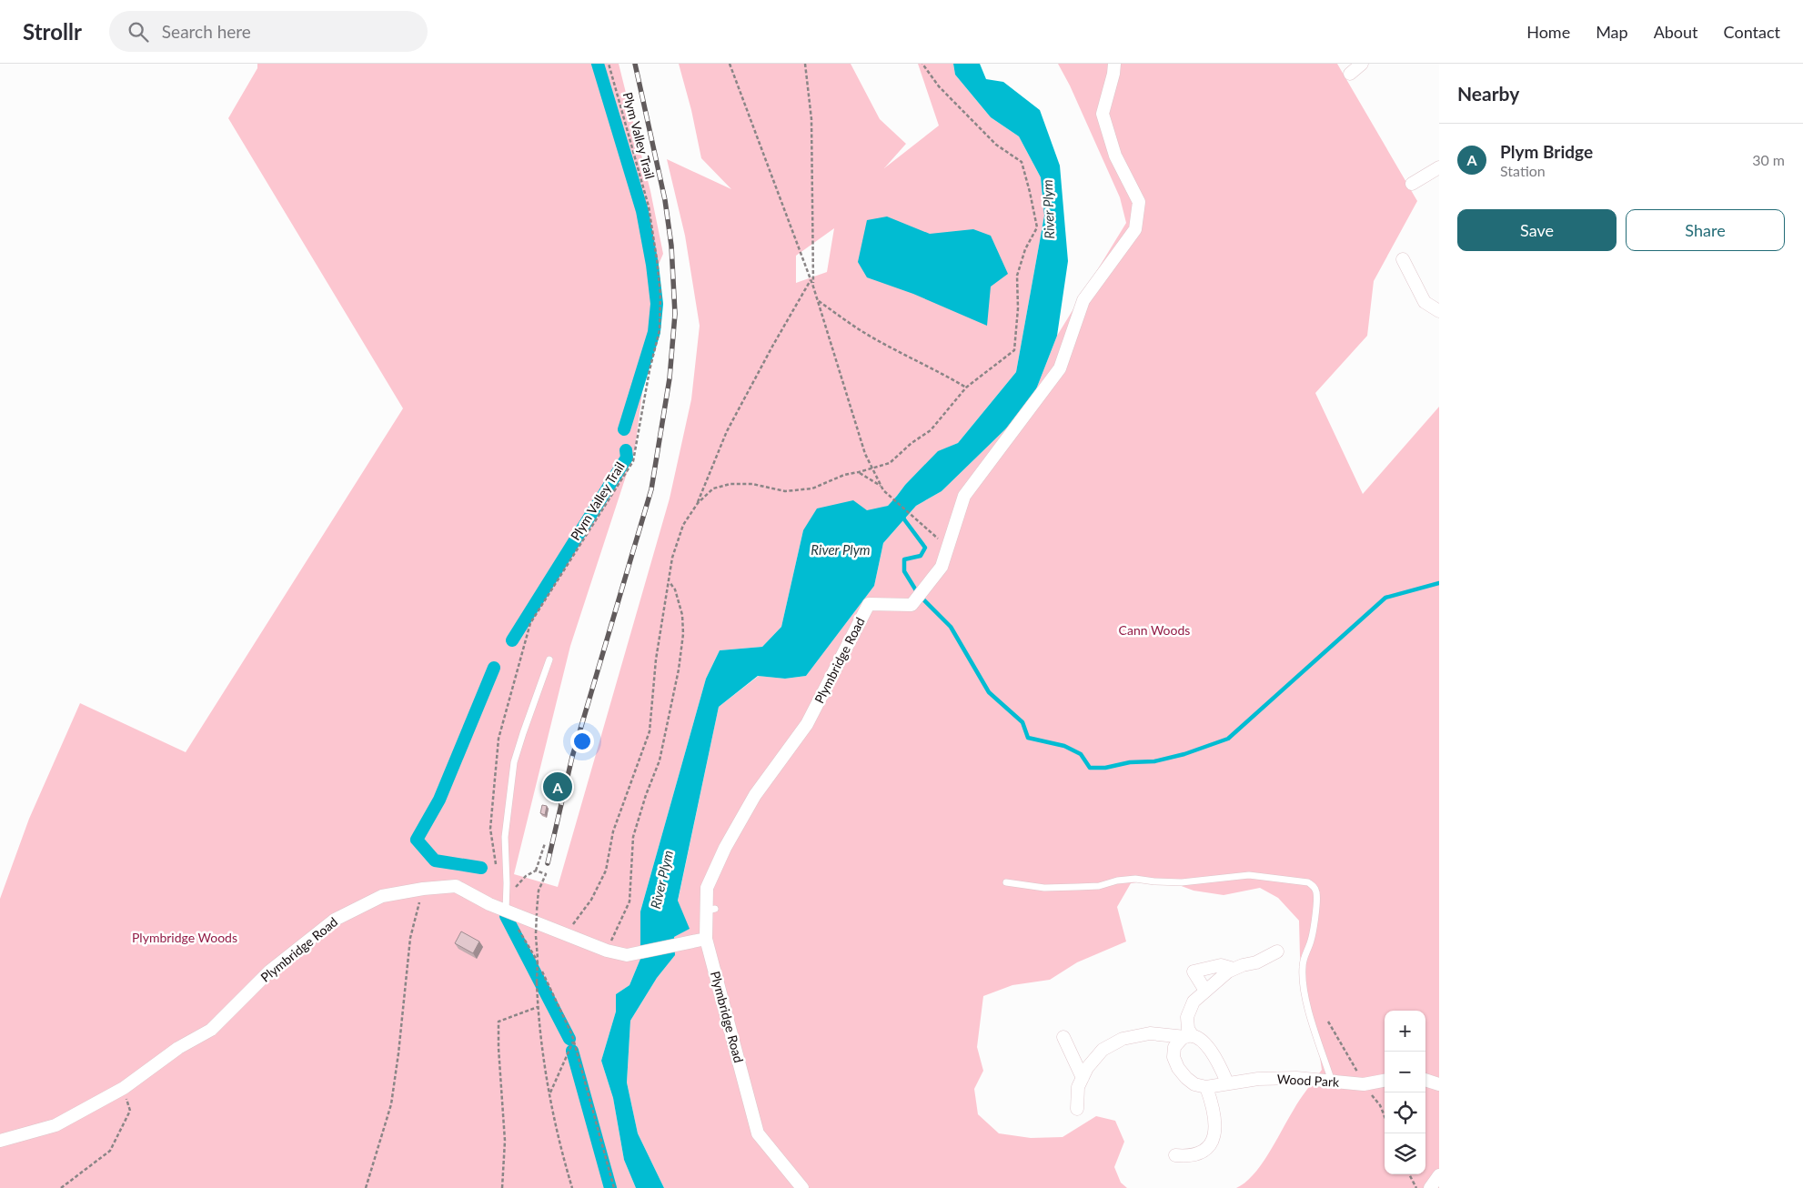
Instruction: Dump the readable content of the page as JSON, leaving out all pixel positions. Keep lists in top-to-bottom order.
{
  "streets": {
    "street": ["Plymbridge Road", "Wood Park"],
    "path": ["Plym Valley Trail"]
  },
  "water": ["River Plym"],
  "parks": ["Cann Woods", "Plymbridge Woods"],
  "page": {
    "header": "Strollr",
    "search": "Search here",
    "nav": [
      "Home",
      "Map",
      "About",
      "Contact"
    ],
    "heading": "Nearby",
    "list": [
      {
        "mark": "A",
        "name": "Plym Bridge",
        "note": "Station",
        "value": "30 m"
      }
    ],
    "buttons": ["Save", "Share"],
    "pins": "A",
    "map_buttons": ["+", "−"]
  }
}
